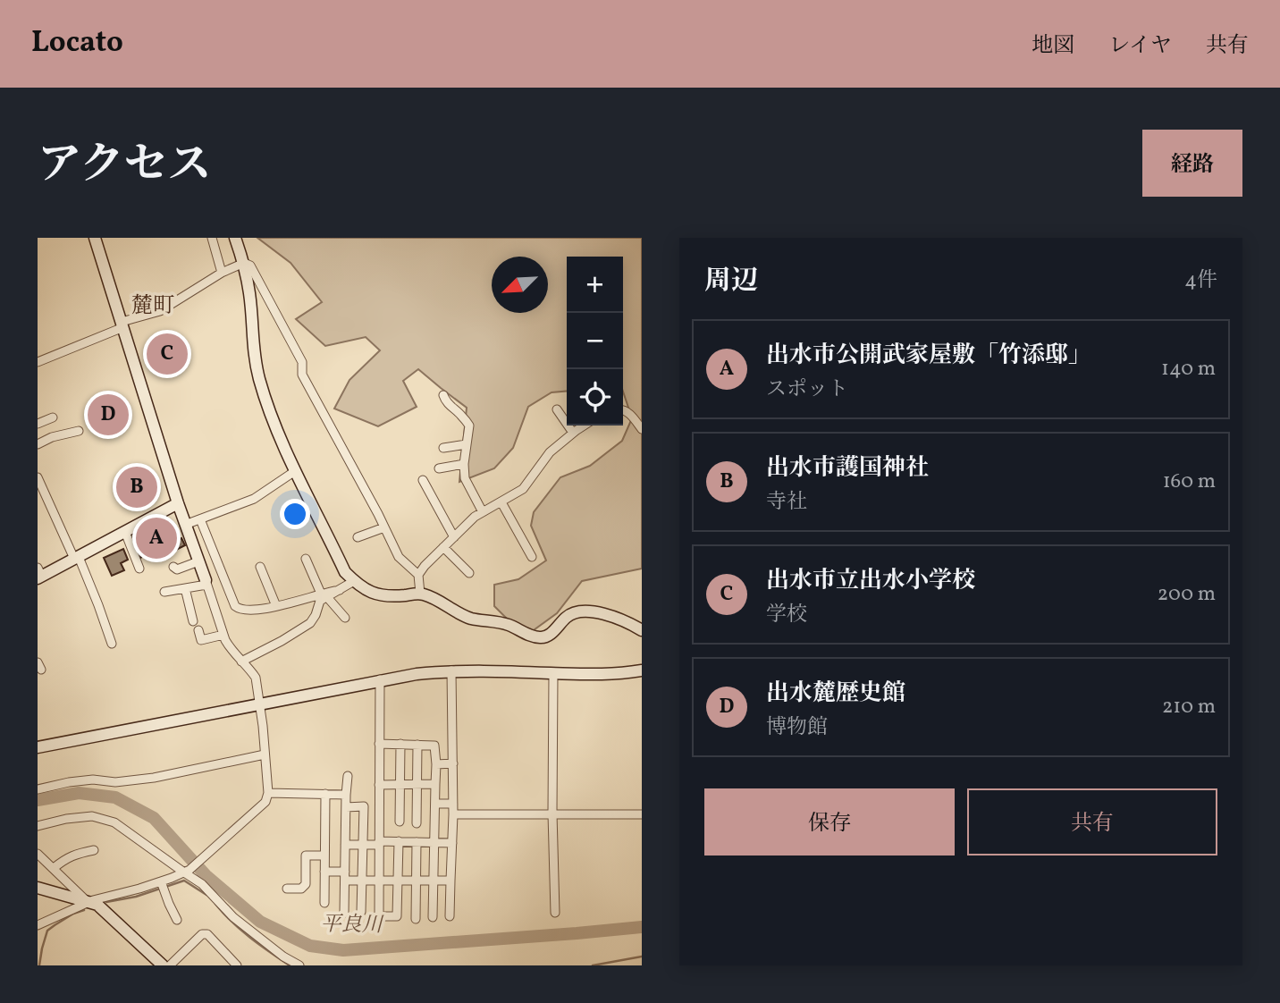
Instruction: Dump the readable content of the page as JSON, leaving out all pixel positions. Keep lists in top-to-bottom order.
{
  "districts": ["麓町"],
  "water": ["平良川"],
  "north": "bottom left",
  "page": {
    "header": "Locato",
    "nav": ["地図", "レイヤ", "共有"],
    "title": "アクセス",
    "buttons": [
      "経路",
      ["保存", "共有"]
    ],
    "heading": ["周辺", "4件"],
    "map_buttons": ["+", "−"],
    "list": [
      {
        "mark": "A",
        "name": "出水市公開武家屋敷「竹添邸」",
        "note": "スポット",
        "value": "140 m"
      },
      {
        "mark": "B",
        "name": "出水市護国神社",
        "note": "寺社",
        "value": "160 m"
      },
      {
        "mark": "C",
        "name": "出水市立出水小学校",
        "note": "学校",
        "value": "200 m"
      },
      {
        "mark": "D",
        "name": "出水麓歴史館",
        "note": "博物館",
        "value": "210 m"
      }
    ],
    "pins": [
      "C",
      "D",
      "B",
      "A"
    ]
  }
}
